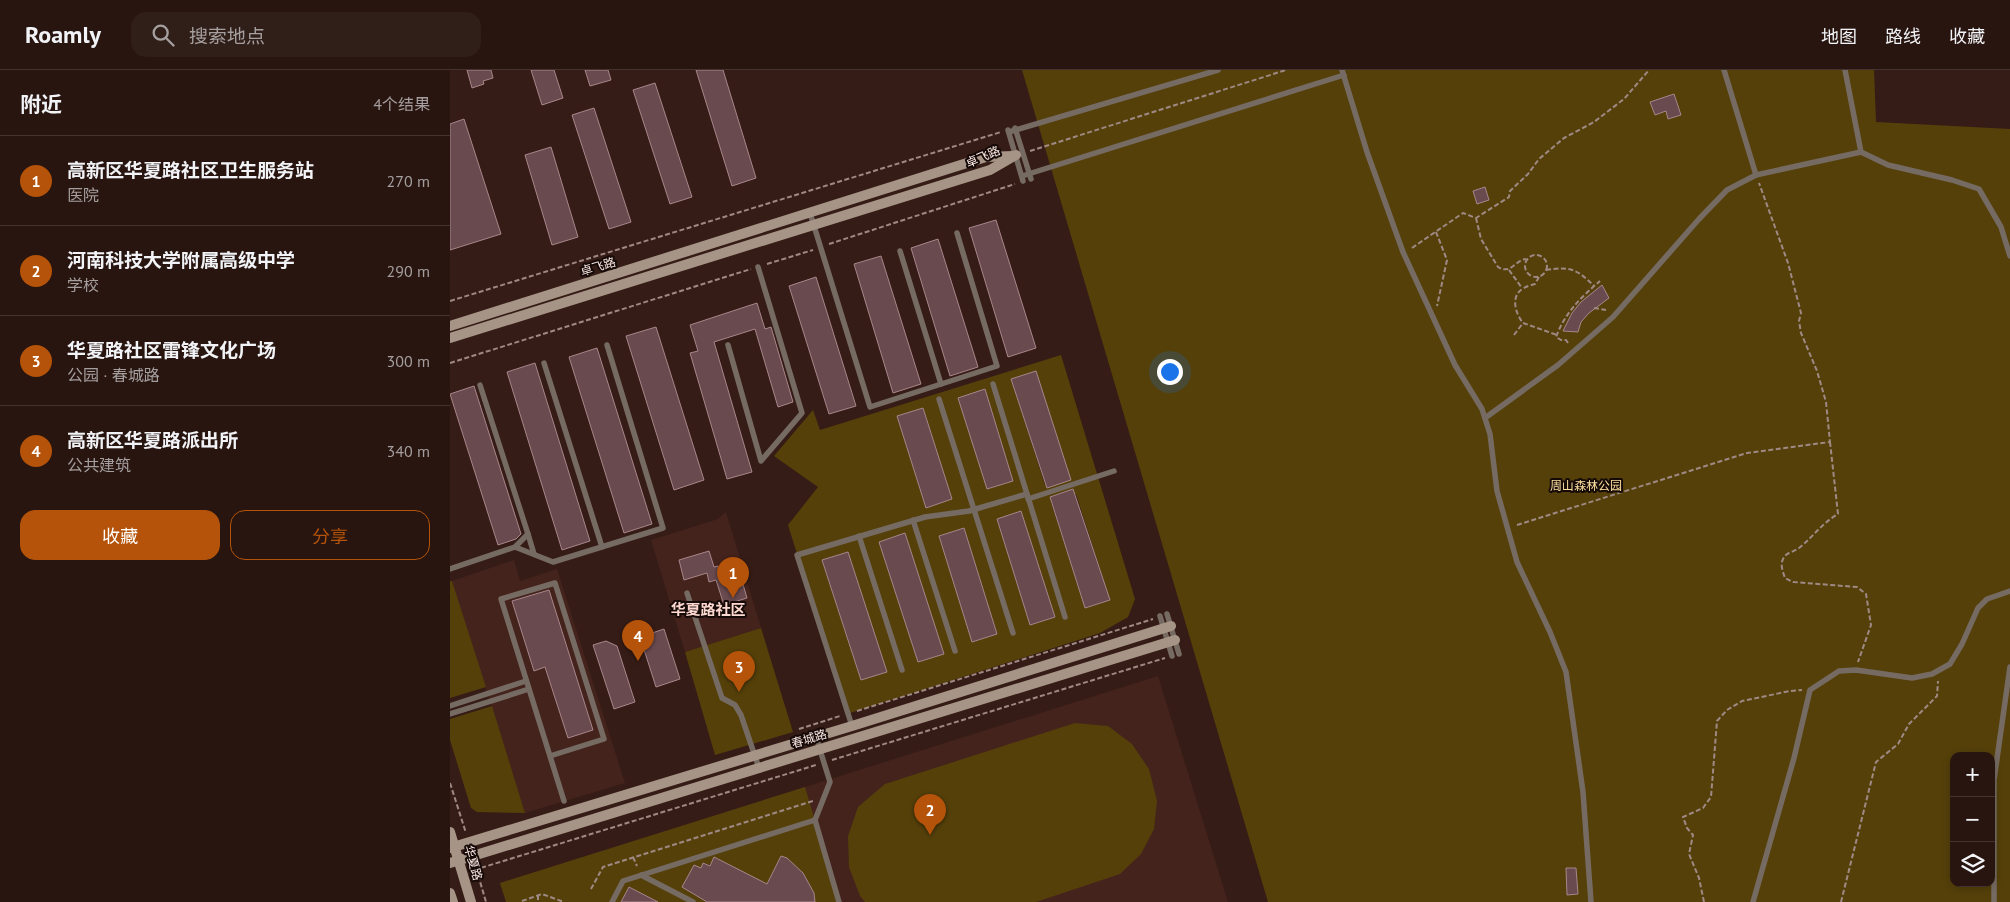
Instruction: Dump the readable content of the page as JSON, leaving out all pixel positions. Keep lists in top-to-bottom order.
{
  "streets": {
    "street": ["卓飞路", "春城路", "华夏路"]
  },
  "crossings": [
    ["春城路", "华夏路"]
  ],
  "districts": ["华夏路社区"],
  "parks": ["周山森林公园"],
  "page": {
    "header": "Roamly",
    "search": "搜索地点",
    "nav": ["地图", "路线", "收藏"],
    "heading": ["附近", "4个结果"],
    "list": [
      {
        "mark": "1",
        "name": "高新区华夏路社区卫生服务站",
        "note": "医院",
        "value": "270 m"
      },
      {
        "mark": "2",
        "name": "河南科技大学附属高级中学",
        "note": "学校",
        "value": "290 m"
      },
      {
        "mark": "3",
        "name": "华夏路社区雷锋文化广场",
        "note": "公园 · 春城路",
        "value": "300 m"
      },
      {
        "mark": "4",
        "name": "高新区华夏路派出所",
        "note": "公共建筑",
        "value": "340 m"
      }
    ],
    "buttons": ["收藏", "分享"],
    "pins": [
      "1",
      "4",
      "3",
      "2"
    ],
    "map_buttons": ["+", "−"]
  }
}
